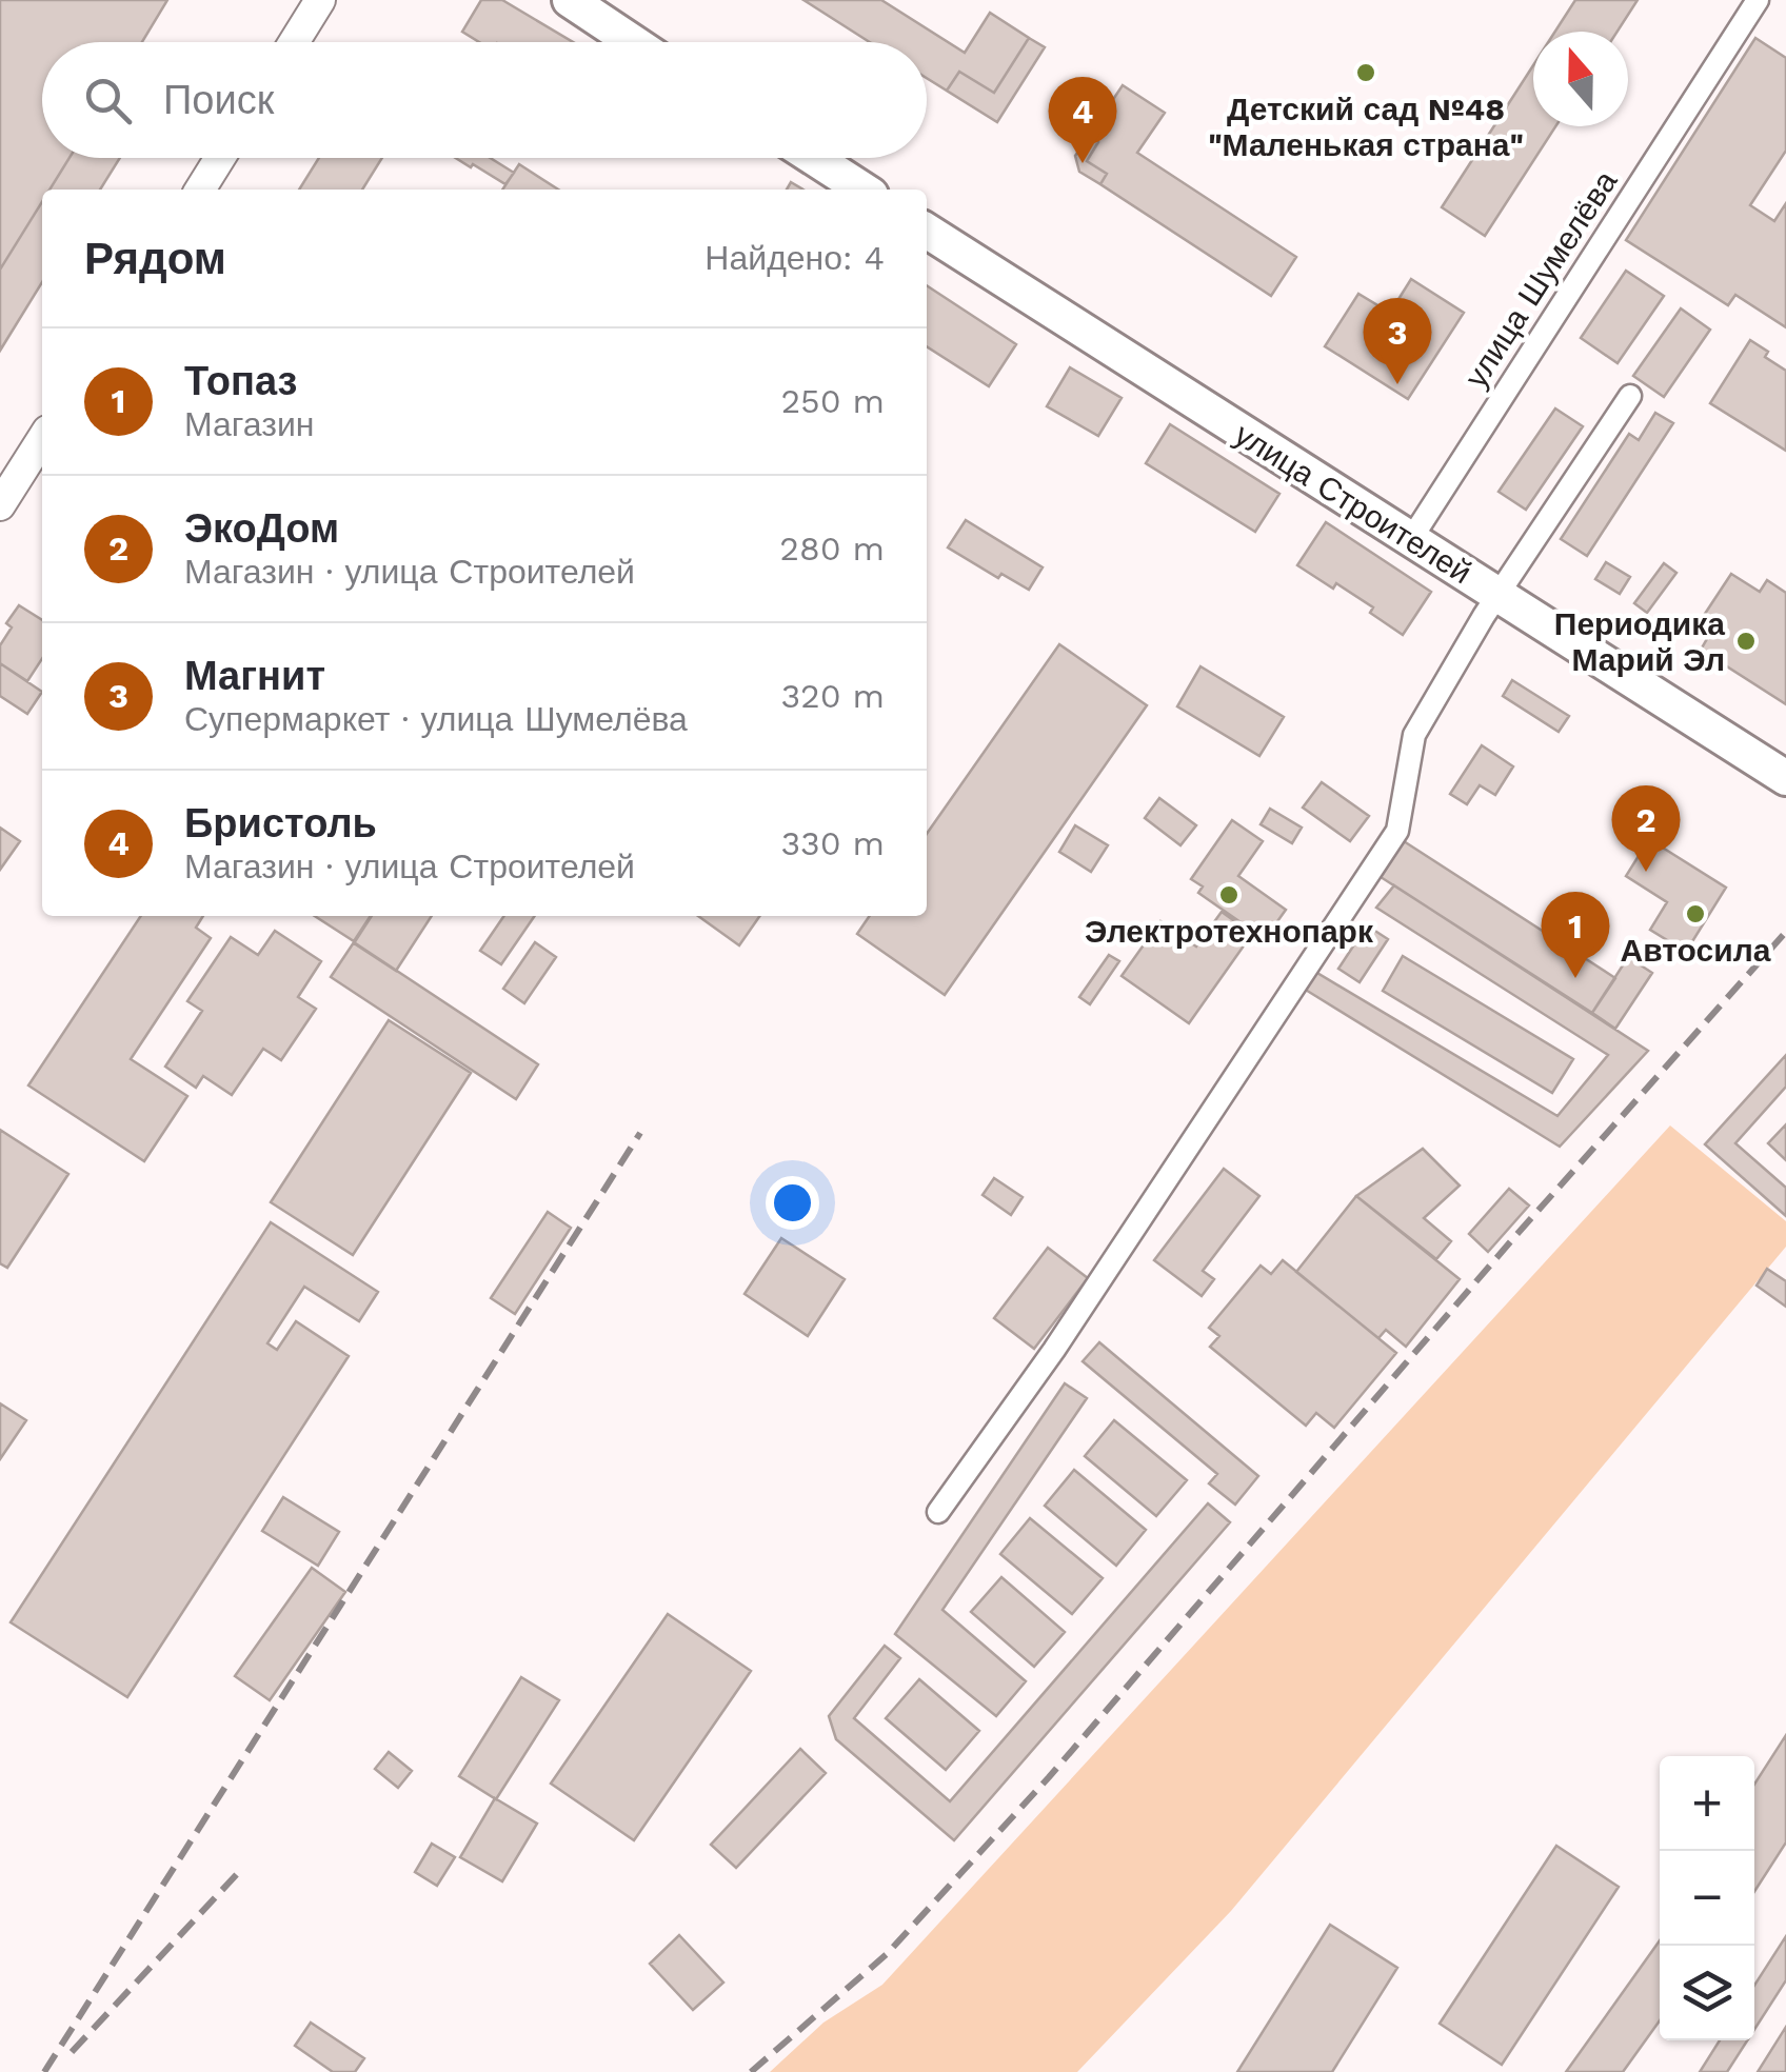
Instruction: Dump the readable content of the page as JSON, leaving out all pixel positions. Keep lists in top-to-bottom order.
{
  "streets": {
    "main road": ["улица Строителей"],
    "street": ["улица Шумелёва"]
  },
  "crossings": [
    ["улица Шумелёва", "улица Строителей"]
  ],
  "places": [
    "Детский сад №48 \"Маленькая страна\"",
    "Периодика Марий Эл",
    "Электротехнопарк",
    "Автосила"
  ],
  "north": "top",
  "page": {
    "search": "Поиск",
    "pins": [
      "4",
      "3",
      "2",
      "1"
    ],
    "heading": ["Рядом", "Найдено: 4"],
    "list": [
      {
        "mark": "1",
        "name": "Топаз",
        "note": "Магазин",
        "value": "250 m"
      },
      {
        "mark": "2",
        "name": "ЭкоДом",
        "note": "Магазин · улица Строителей",
        "value": "280 m"
      },
      {
        "mark": "3",
        "name": "Магнит",
        "note": "Супермаркет · улица Шумелёва",
        "value": "320 m"
      },
      {
        "mark": "4",
        "name": "Бристоль",
        "note": "Магазин · улица Строителей",
        "value": "330 m"
      }
    ],
    "map_buttons": ["+", "−"]
  }
}
